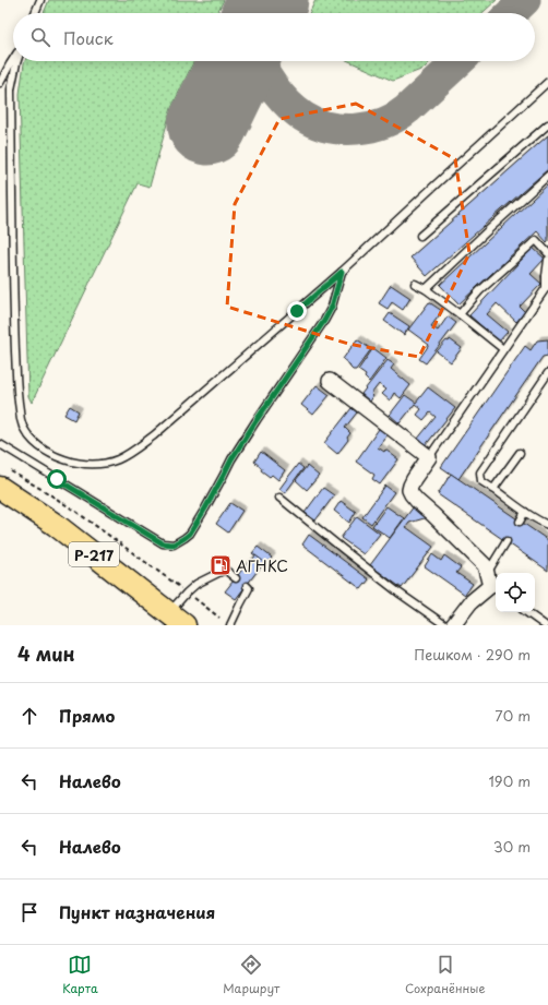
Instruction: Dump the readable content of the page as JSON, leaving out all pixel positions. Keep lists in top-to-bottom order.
{
  "streets": {
    "main road": ["Р-217"]
  },
  "places": {
    "fuel station": ["АГНКС"]
  },
  "page": {
    "search": "Поиск",
    "heading": ["4 мин", "Пешком · 290 m"],
    "list": [
      ["Прямо", "70 m"],
      ["Налево", "190 m"],
      ["Налево", "30 m"],
      "Пункт назначения"
    ],
    "nav": ["Карта", "Маршрут", "Сохранённые"]
  }
}
